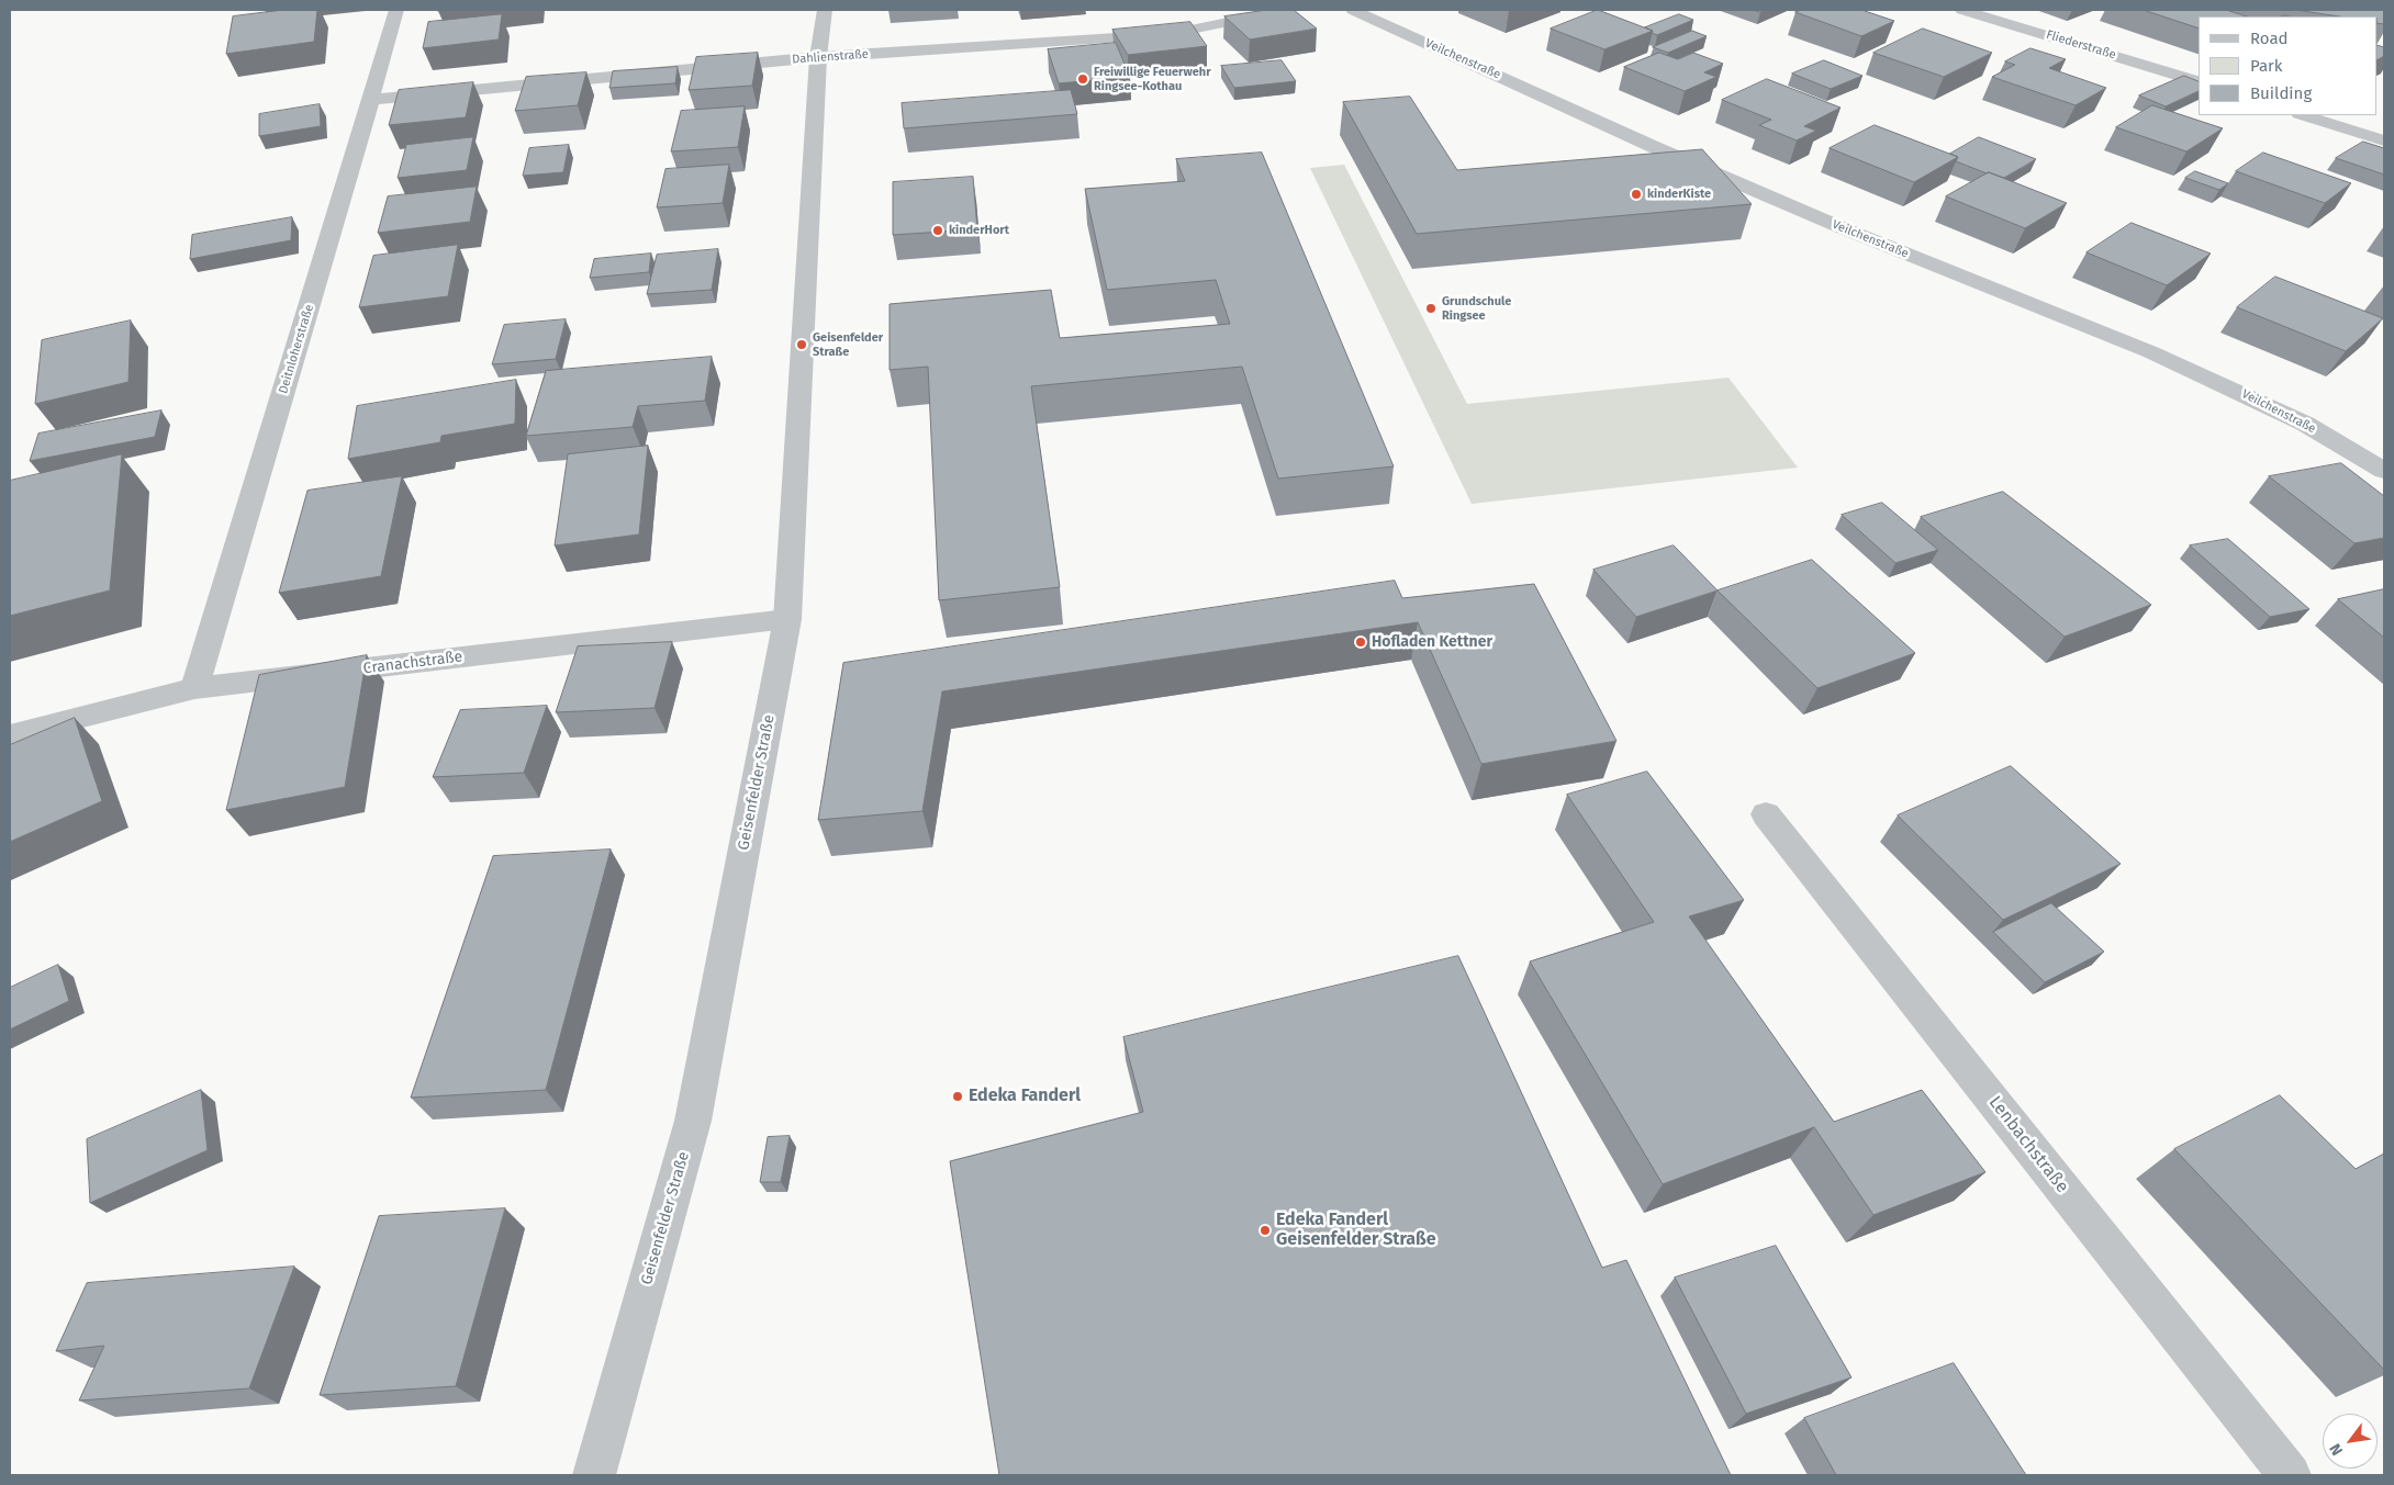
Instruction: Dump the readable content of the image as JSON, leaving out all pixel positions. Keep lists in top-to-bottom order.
{
  "streets": {
    "street": [
      "Fliederstraße",
      "Dahlienstraße",
      "Veilchenstraße",
      "Deitnloherstraße",
      "Cranachstraße",
      "Geisenfelder Straße",
      "Lenbachstraße"
    ]
  },
  "crossings": [
    ["Dahlienstraße", "Deitnloherstraße"],
    ["Dahlienstraße", "Geisenfelder Straße"],
    ["Deitnloherstraße", "Cranachstraße"],
    ["Cranachstraße", "Geisenfelder Straße"]
  ],
  "places": [
    "Freiwillige Feuerwehr Ringsee-Kothau",
    "kinderKiste",
    "kinderHort",
    "Grundschule Ringsee",
    "Geisenfelder Straße",
    "Hofladen Kettner",
    "Edeka Fanderl",
    "Edeka Fanderl Geisenfelder Straße"
  ],
  "legend": ["Road", "Park", "Building"],
  "north": "bottom left"
}
